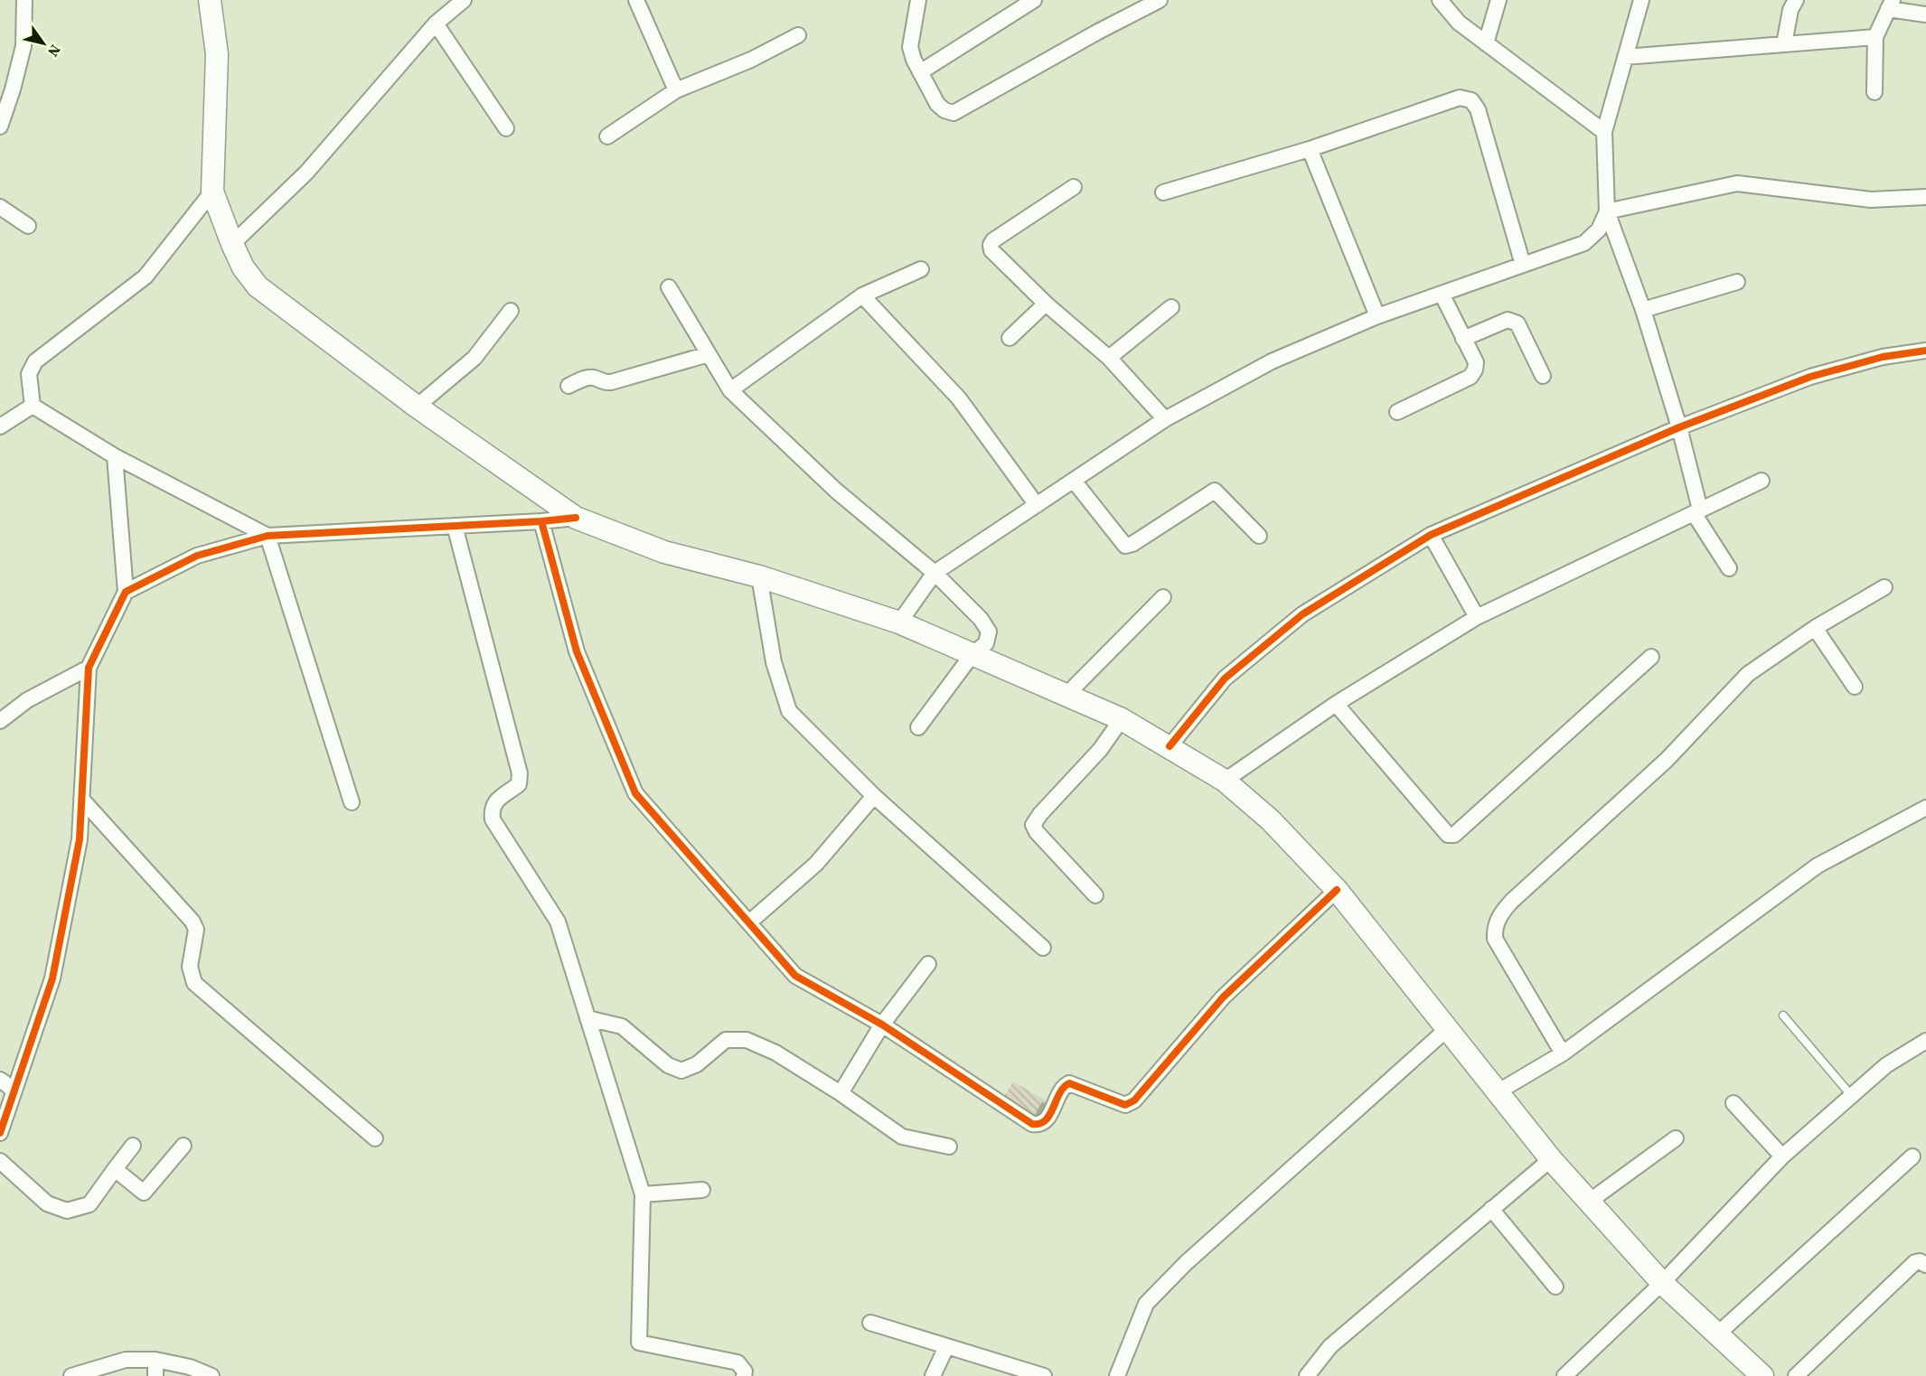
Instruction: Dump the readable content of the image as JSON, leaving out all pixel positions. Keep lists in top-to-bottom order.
{
  "north": "bottom right"
}
